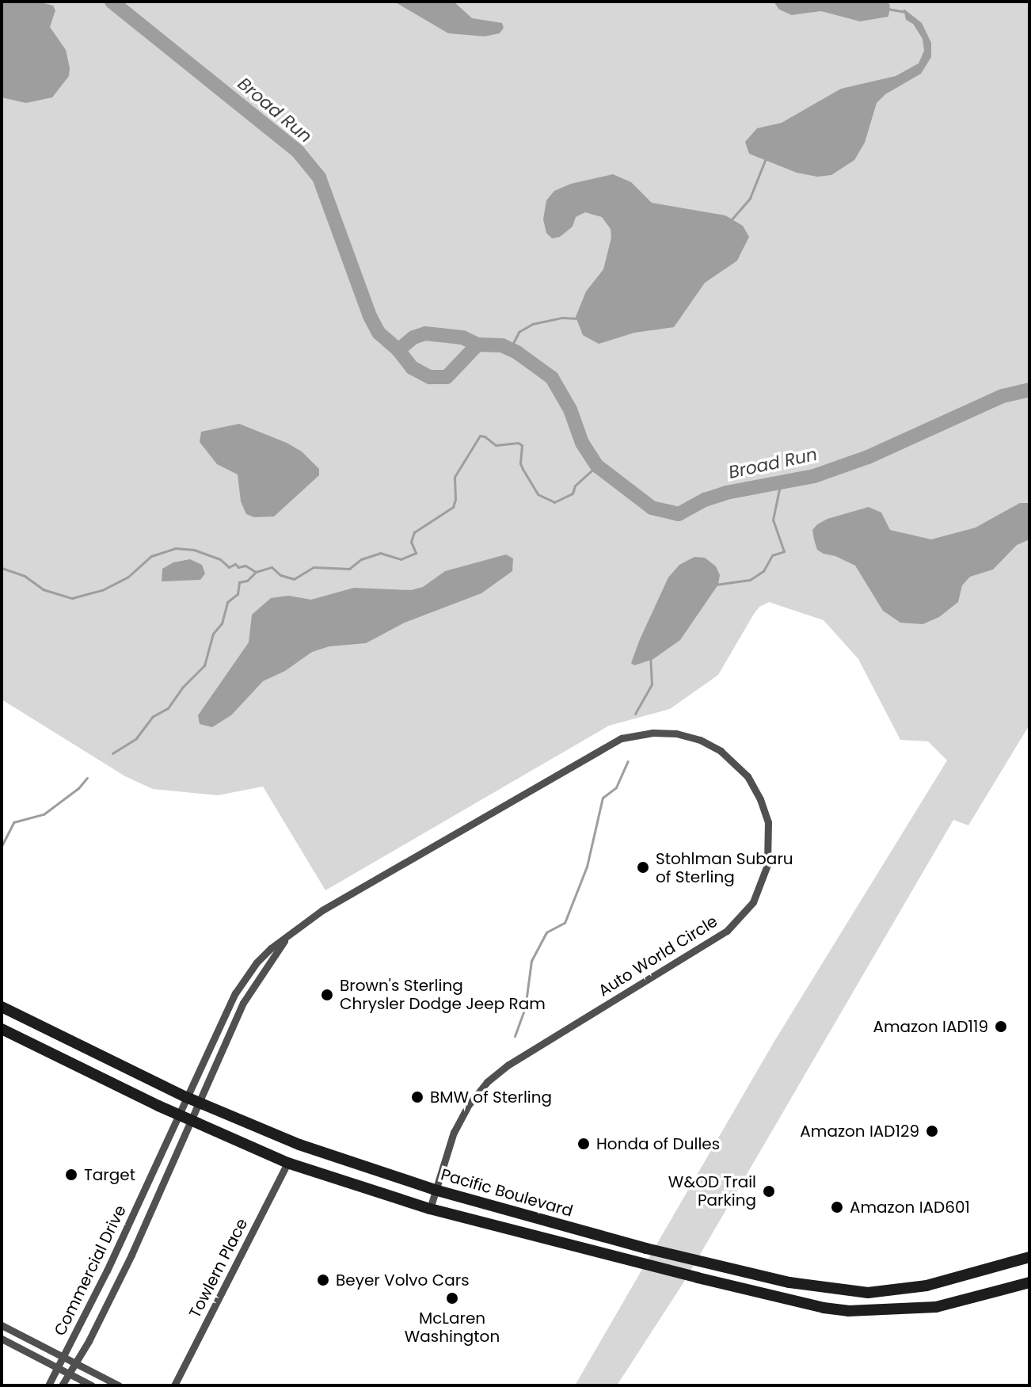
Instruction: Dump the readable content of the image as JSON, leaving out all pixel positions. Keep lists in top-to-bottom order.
{
  "streets": {
    "main road": ["Pacific Boulevard"],
    "street": ["Auto World Circle", "Towlern Place", "Commercial Drive"]
  },
  "crossings": [
    ["Auto World Circle", "Pacific Boulevard"],
    ["Auto World Circle", "Commercial Drive"],
    ["Pacific Boulevard", "Towlern Place"],
    ["Pacific Boulevard", "Commercial Drive"]
  ],
  "water": ["Broad Run"],
  "places": [
    "Stohlman Subaru of Sterling",
    "Brown's Sterling Chrysler Dodge Jeep Ram",
    "Amazon IAD119",
    "BMW of Sterling",
    "Amazon IAD129",
    "Honda of Dulles",
    "Target",
    "W&OD Trail Parking",
    "Amazon IAD601",
    "Beyer Volvo Cars",
    "McLaren Washington"
  ]
}
